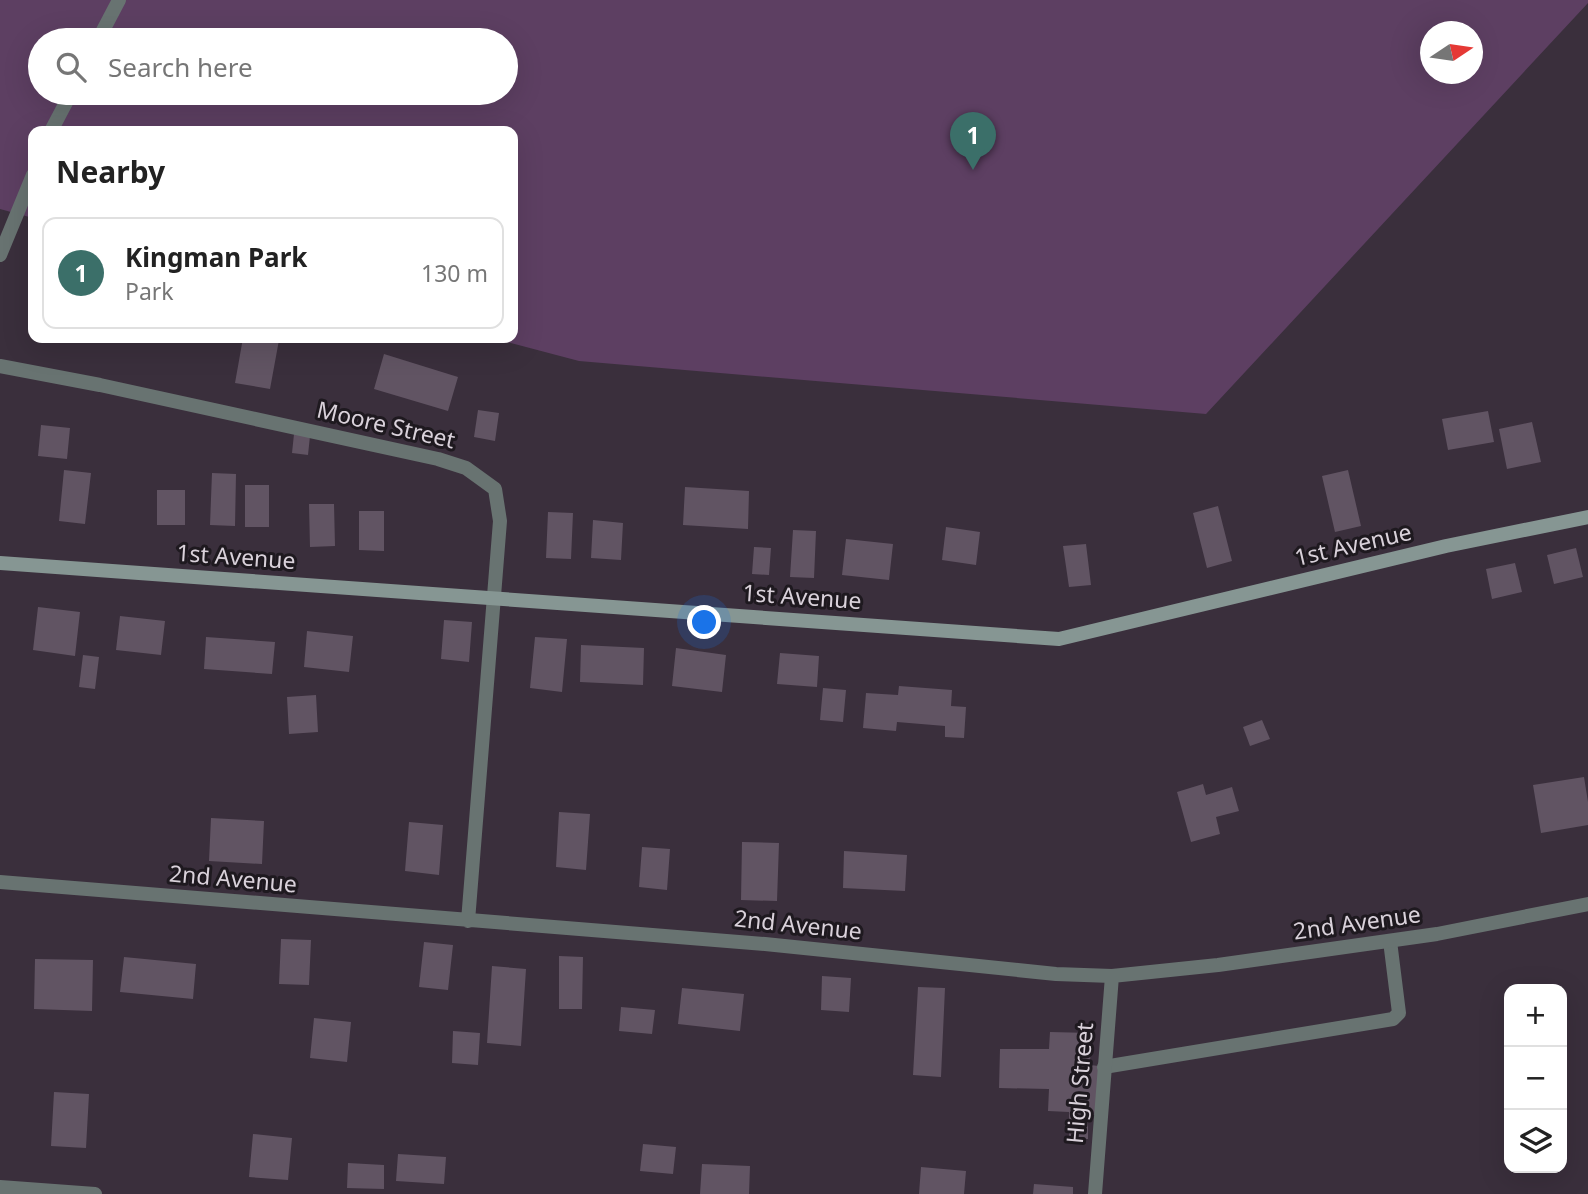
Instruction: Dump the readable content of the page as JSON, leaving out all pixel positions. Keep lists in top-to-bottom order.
{
  "streets": {
    "street": [
      "Moore Street",
      "1st Avenue",
      "2nd Avenue",
      "High Street"
    ]
  },
  "crossings": [
    ["Moore Street", "1st Avenue"],
    ["Moore Street", "2nd Avenue"],
    ["2nd Avenue", "High Street"]
  ],
  "north": "right",
  "page": {
    "search": "Search here",
    "pins": "1",
    "heading": "Nearby",
    "list": [
      {
        "mark": "1",
        "name": "Kingman Park",
        "note": "Park",
        "value": "130 m"
      }
    ],
    "map_buttons": ["+", "−"]
  }
}
